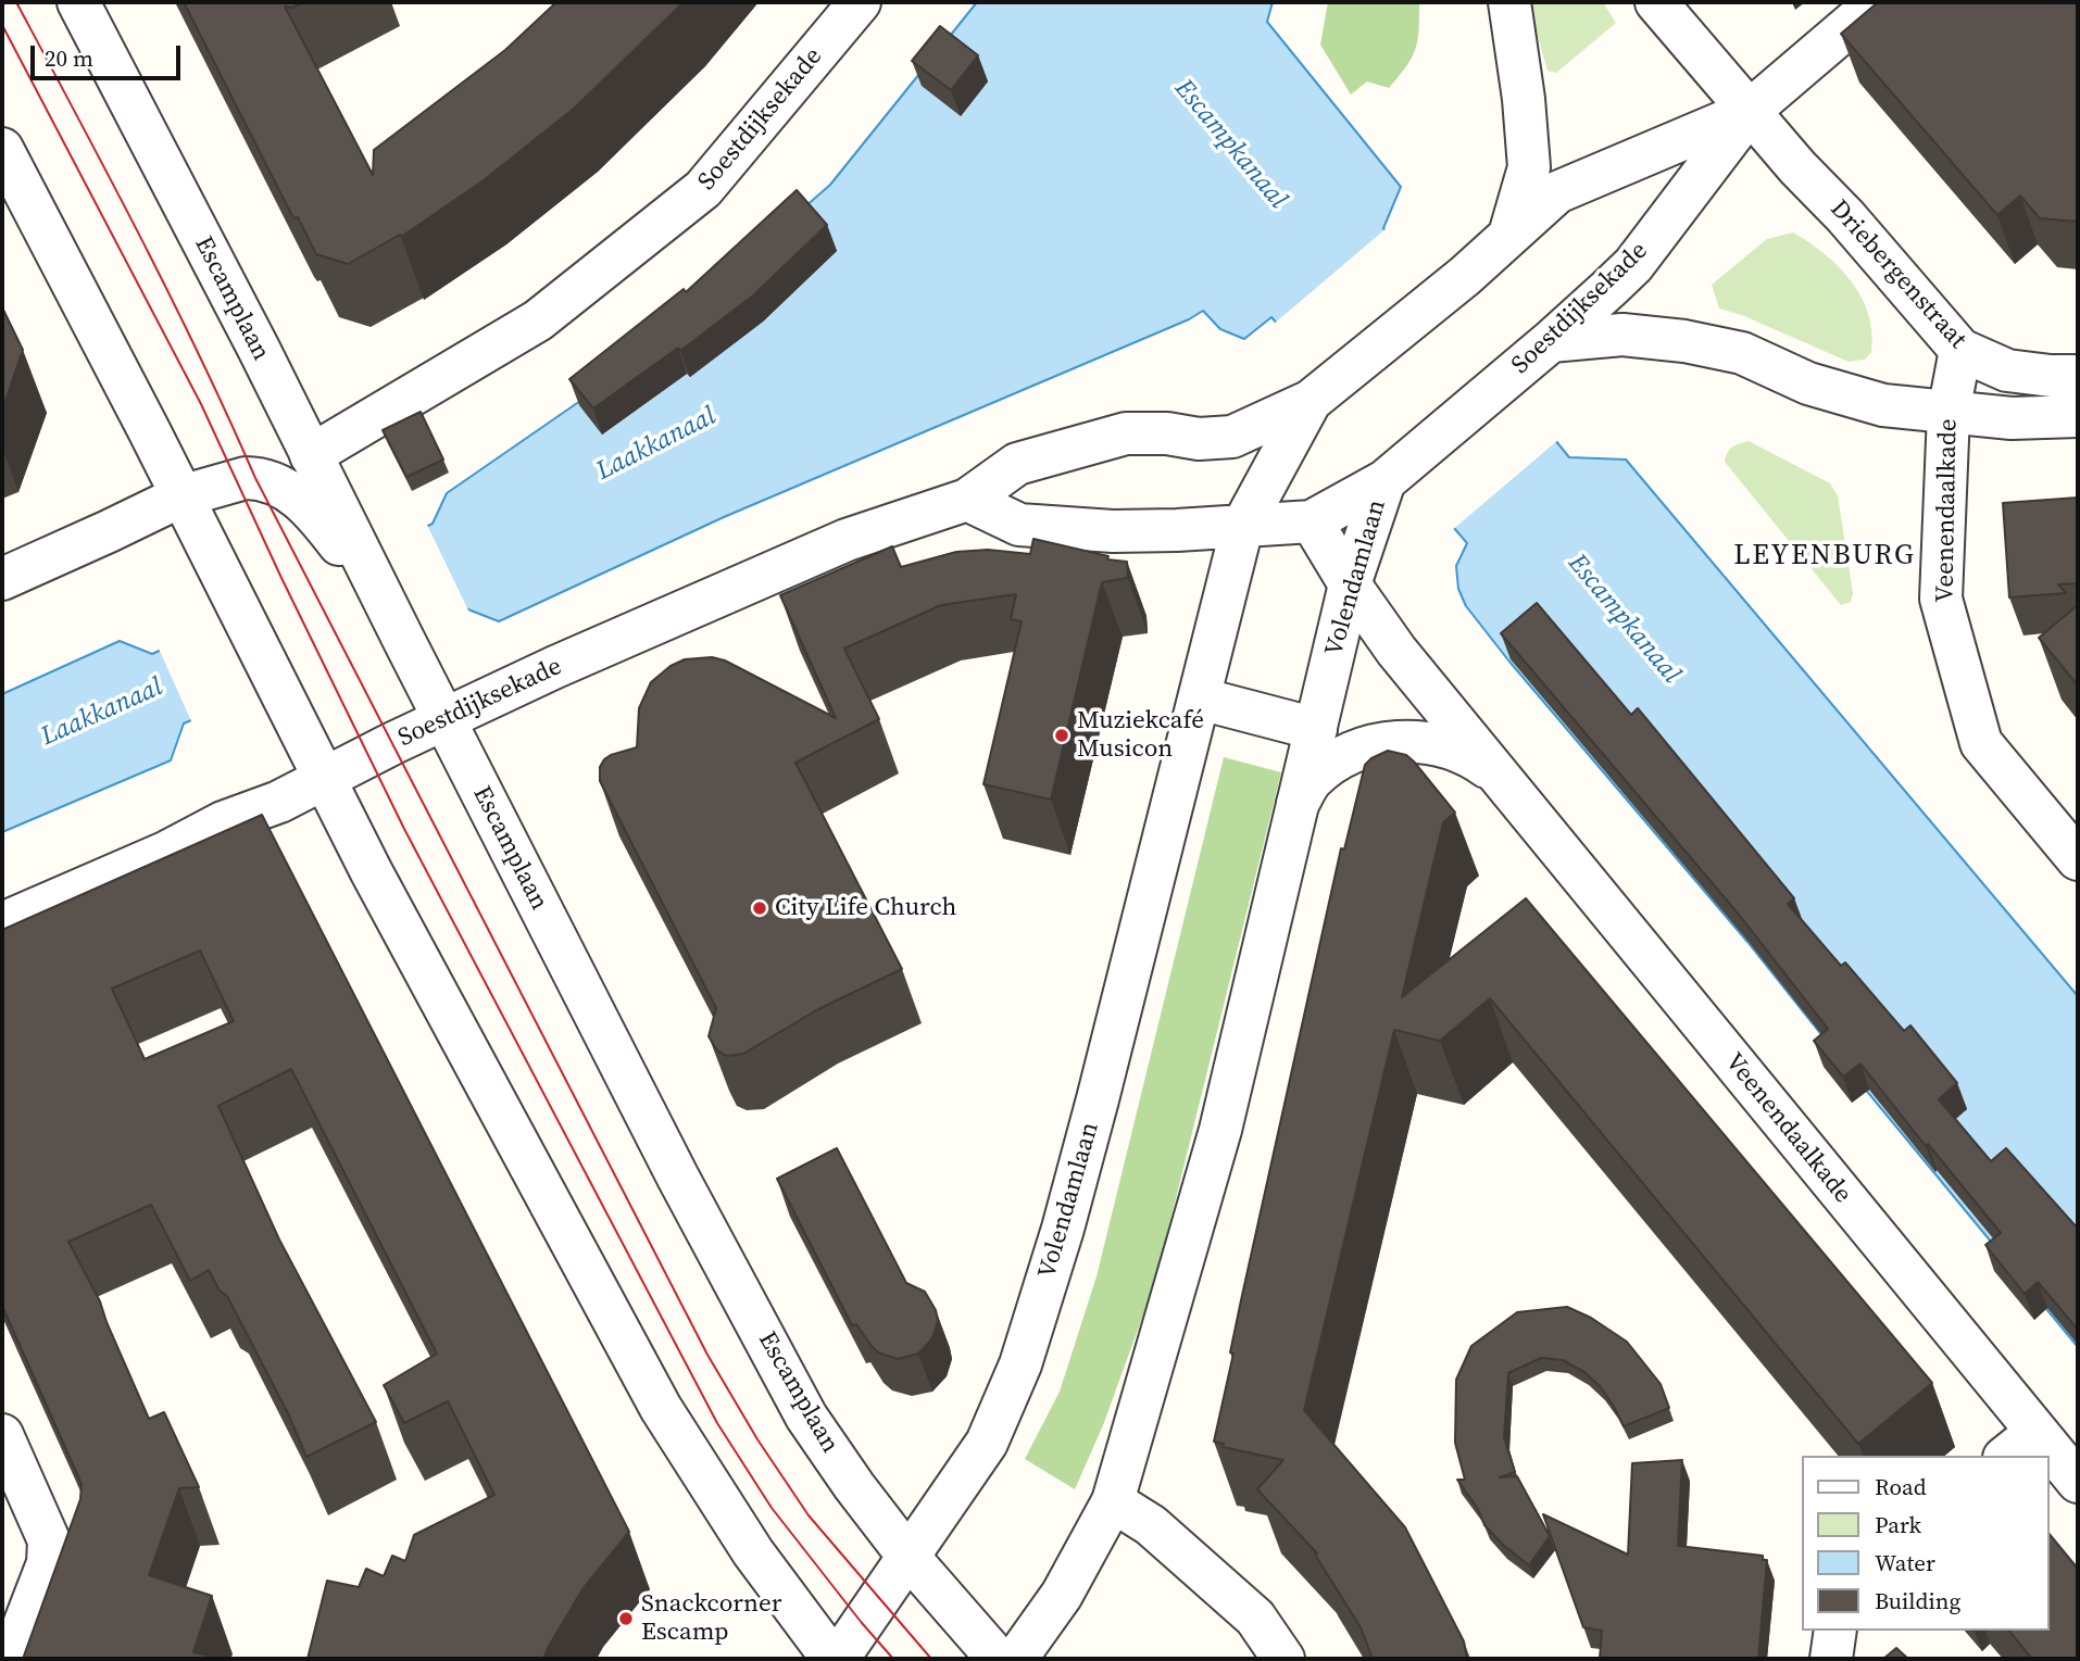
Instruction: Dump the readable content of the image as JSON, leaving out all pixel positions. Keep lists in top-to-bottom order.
{
  "streets": {
    "street": [
      "Soestdijksekade",
      "Driebergenstraat",
      "Escamplaan",
      "Veenendaalkade",
      "Volendamlaan"
    ]
  },
  "crossings": [
    ["Soestdijksekade", "Driebergenstraat"],
    ["Soestdijksekade", "Escamplaan"],
    ["Soestdijksekade", "Volendamlaan"],
    ["Driebergenstraat", "Veenendaalkade"],
    ["Escamplaan", "Volendamlaan"],
    ["Veenendaalkade", "Volendamlaan"]
  ],
  "districts": ["LEYENBURG"],
  "water": ["Escampkanaal", "Laakkanaal"],
  "places": ["Muziekcafé Musicon", "City Life Church", "Snackcorner Escamp"],
  "legend": [
    "Road",
    "Park",
    "Water",
    "Building"
  ],
  "scale_bar": "20 m"
}
